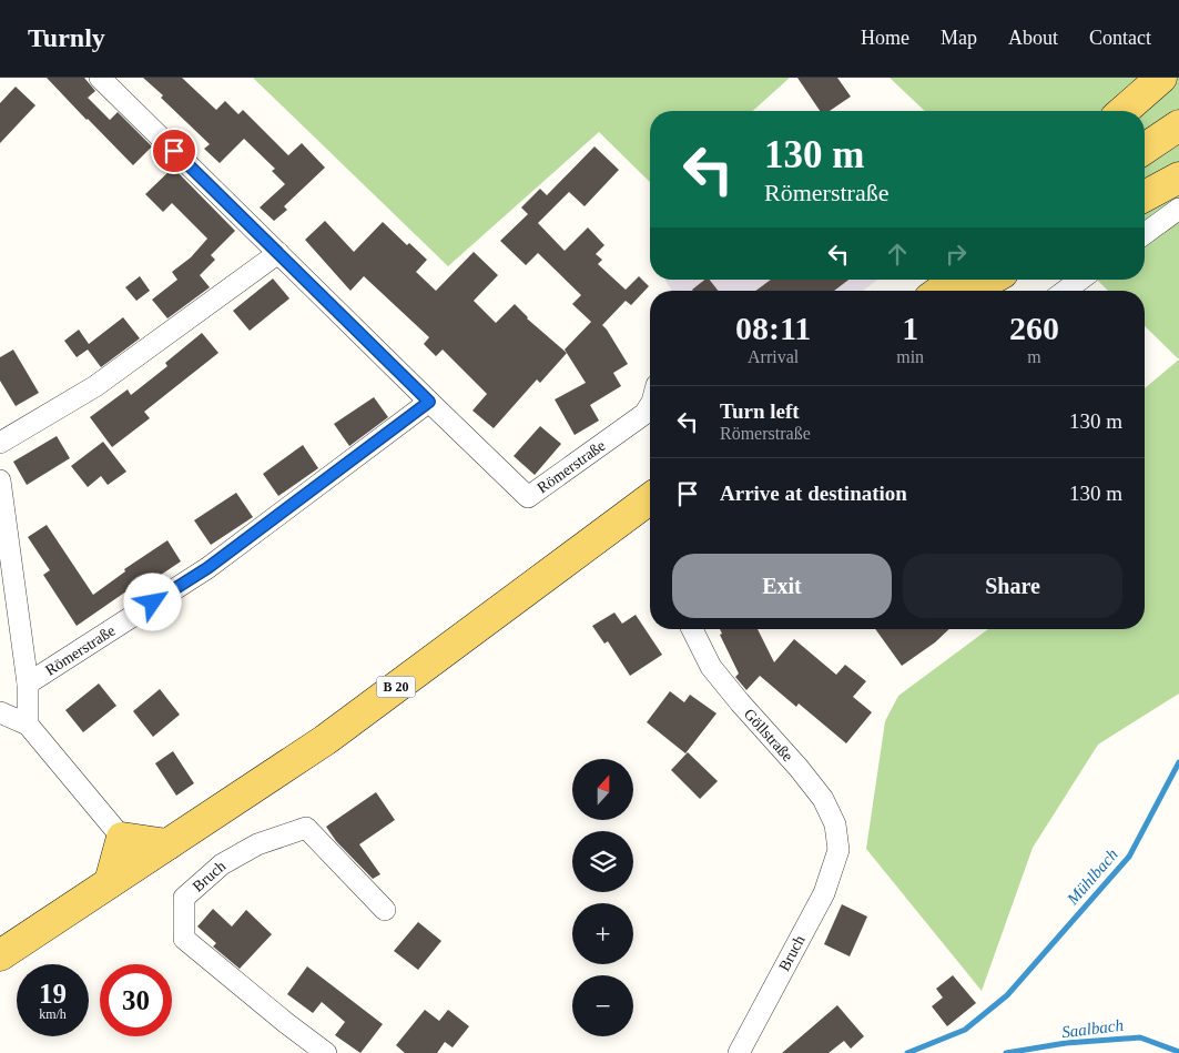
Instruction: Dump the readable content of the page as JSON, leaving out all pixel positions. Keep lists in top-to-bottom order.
{
  "streets": {
    "main road": ["B 20"],
    "street": ["Römerstraße", "Göllstraße", "Bruch"]
  },
  "crossings": [
    ["Göllstraße", "Bruch"]
  ],
  "water": ["Mühlbach", "Saalbach"],
  "north": "top",
  "page": {
    "header": "Turnly",
    "nav": [
      "Home",
      "Map",
      "About",
      "Contact"
    ],
    "turn": ["130 m", "Römerstraße"],
    "eta": [
      "08:11",
      "Arrival",
      "1",
      "min",
      "260",
      "m"
    ],
    "list": [
      {
        "name": "Turn left",
        "note": "Römerstraße",
        "value": "130 m"
      },
      {
        "name": "Arrive at destination",
        "value": "130 m"
      }
    ],
    "buttons": ["Exit", "Share"],
    "map_buttons": ["+", "−"],
    "speed": "19 km/h",
    "limit": "30"
  }
}
